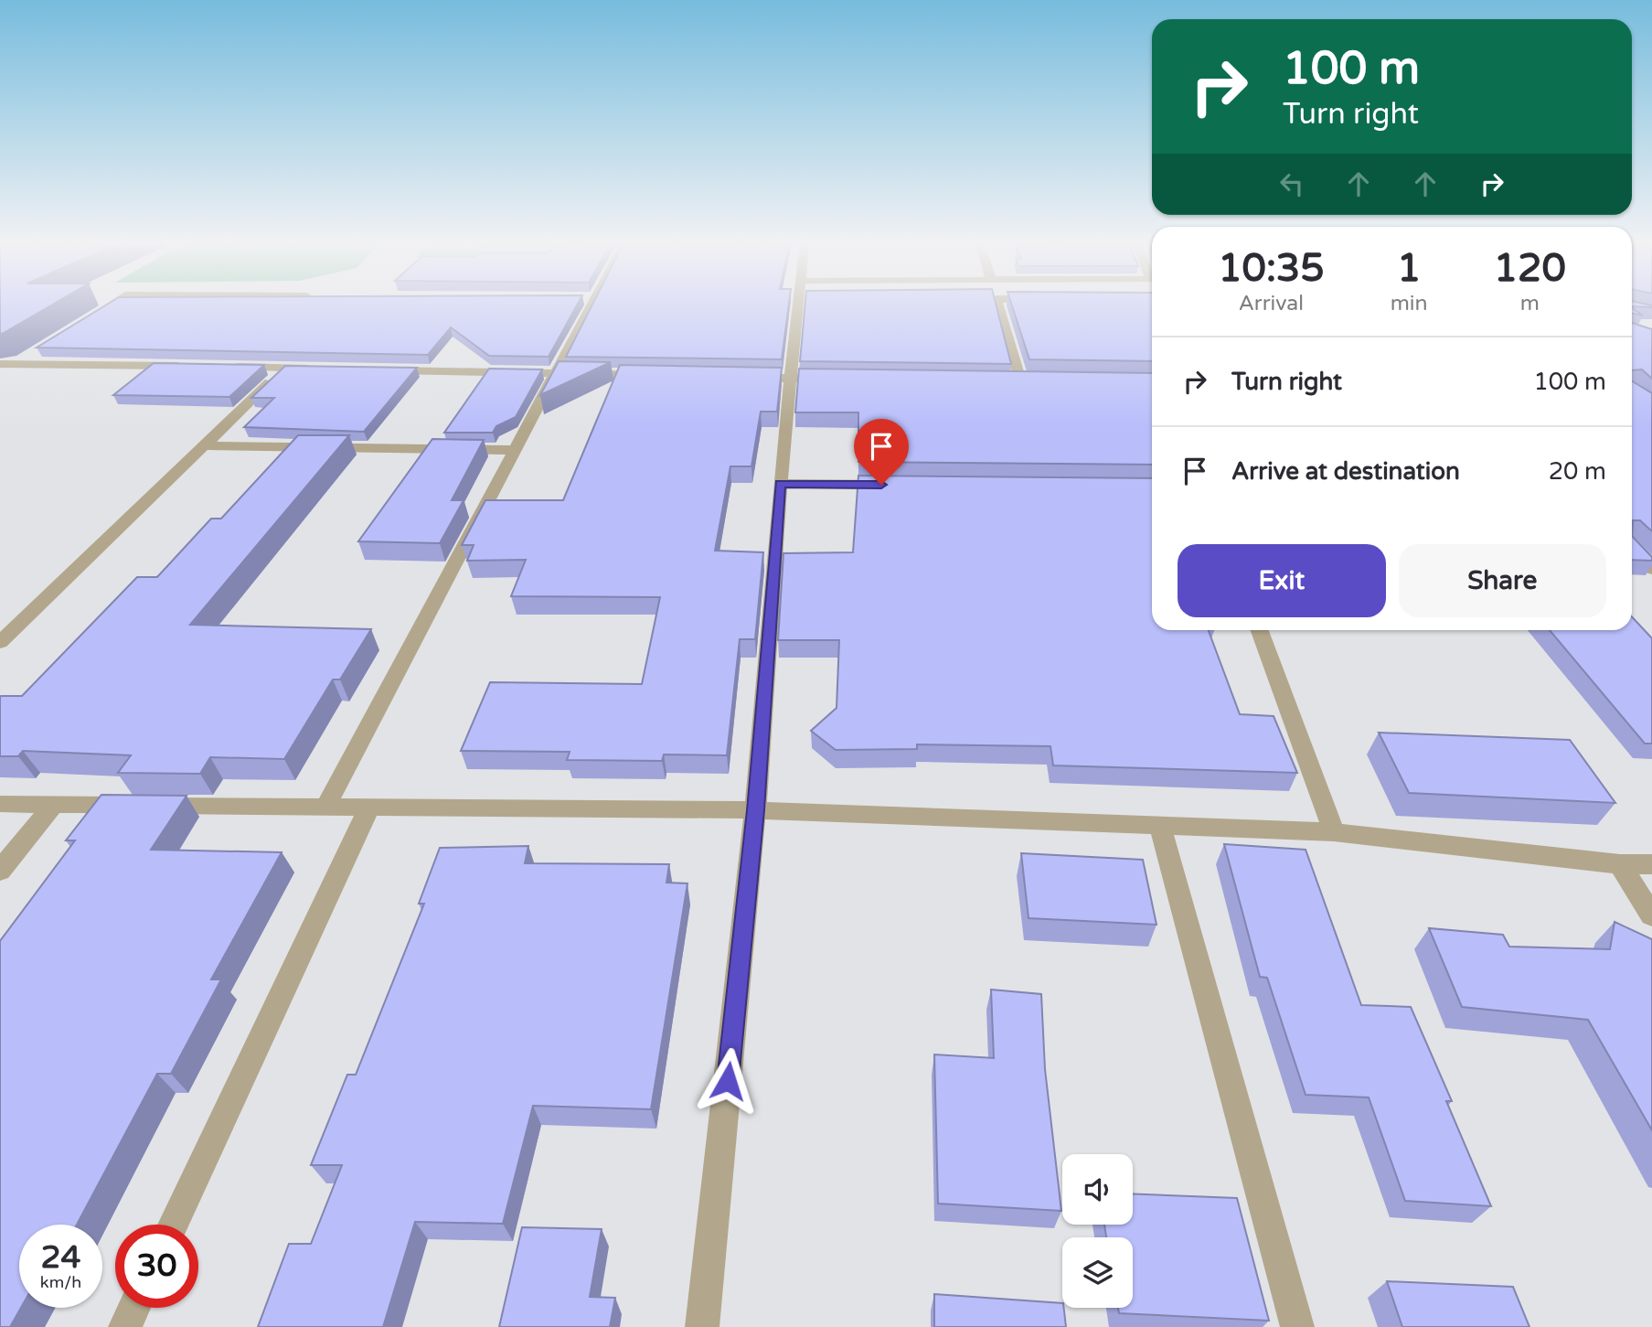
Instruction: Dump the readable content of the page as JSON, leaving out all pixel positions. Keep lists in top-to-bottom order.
{
  "page": {
    "turn": ["100 m", "Turn right"],
    "eta": [
      "10:35",
      "Arrival",
      "1",
      "min",
      "120",
      "m"
    ],
    "list": [
      {
        "name": "Turn right",
        "value": "100 m"
      },
      {
        "name": "Arrive at destination",
        "value": "20 m"
      }
    ],
    "buttons": ["Exit", "Share"],
    "speed": "24 km/h",
    "limit": "30"
  }
}
